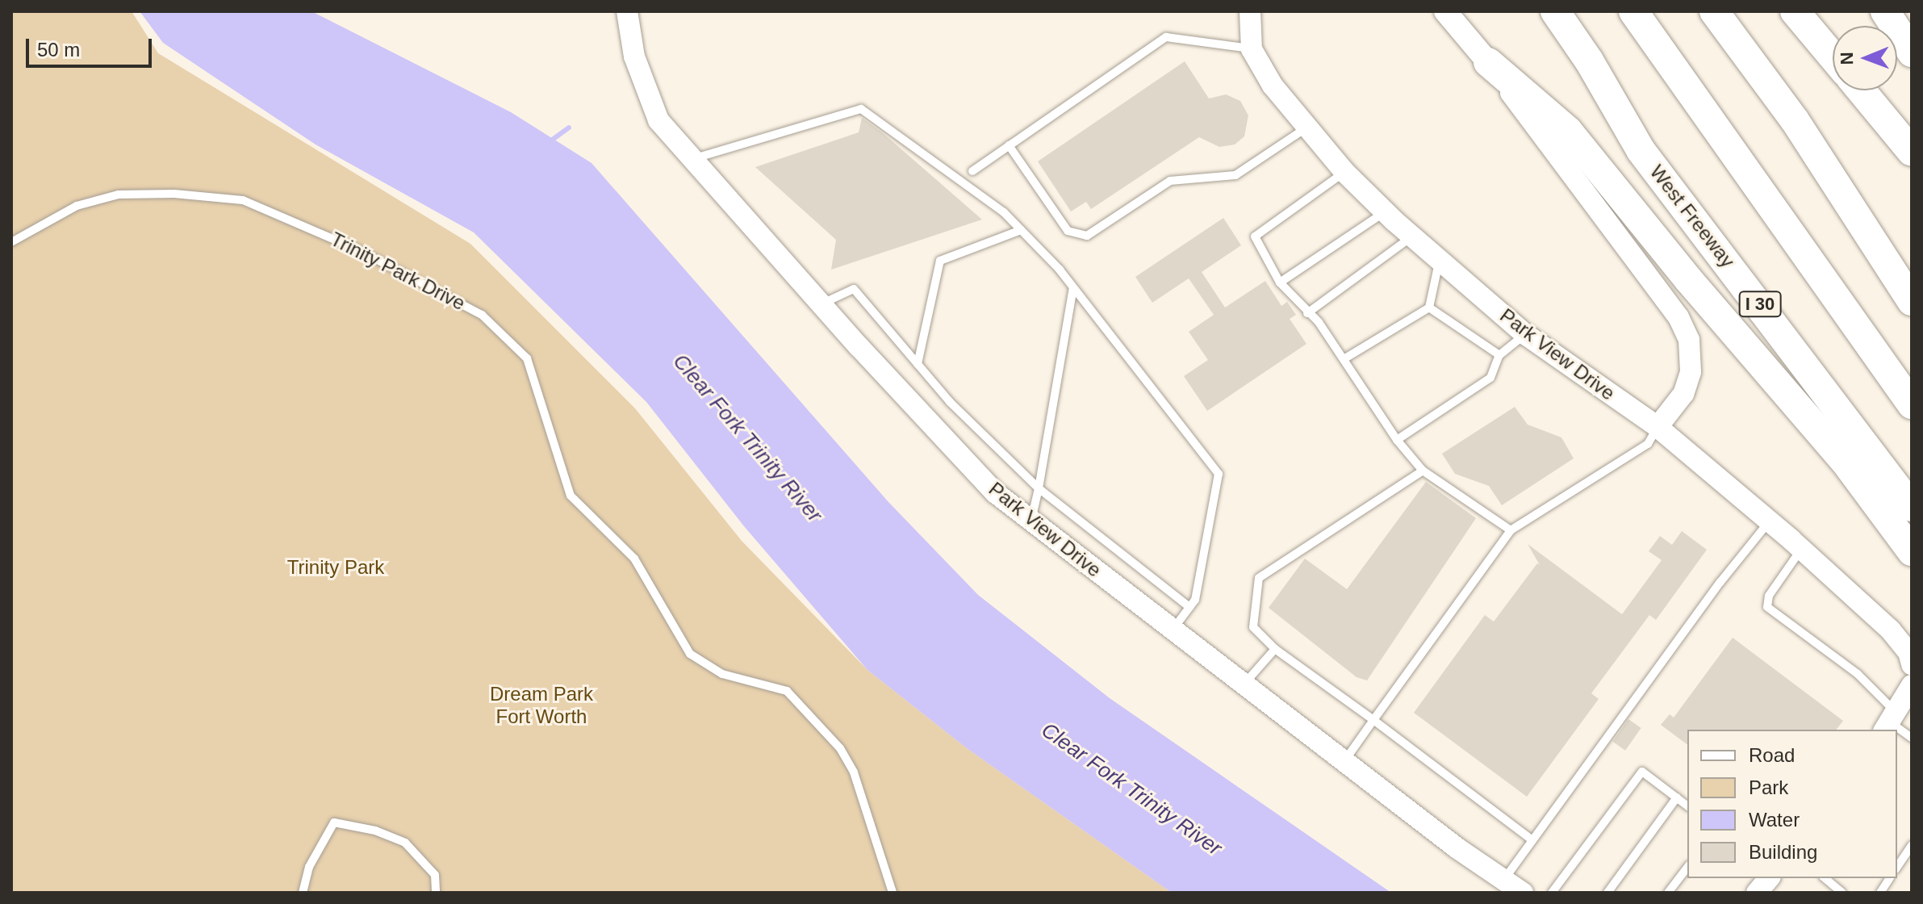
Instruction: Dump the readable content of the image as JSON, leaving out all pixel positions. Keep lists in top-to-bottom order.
{
  "streets": {
    "highway": ["West Freeway", "I 30"],
    "street": ["Park View Drive"],
    "lane": ["Trinity Park Drive"]
  },
  "water": ["Clear Fork Trinity River"],
  "parks": ["Trinity Park", "Dream Park Fort Worth"],
  "legend": [
    "Road",
    "Park",
    "Water",
    "Building"
  ],
  "scale_bar": "50 m",
  "north": "left"
}
